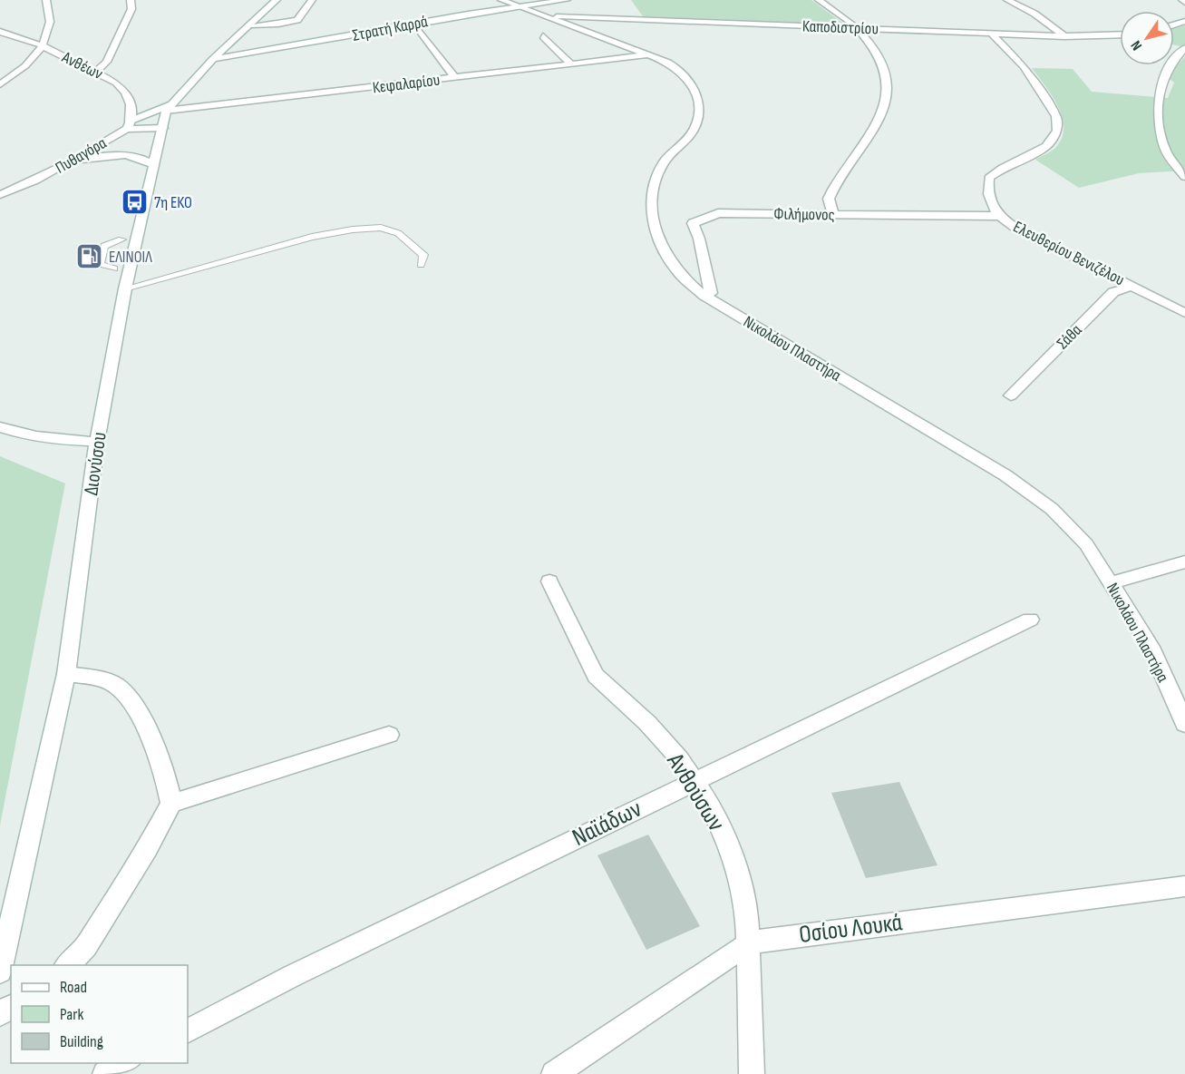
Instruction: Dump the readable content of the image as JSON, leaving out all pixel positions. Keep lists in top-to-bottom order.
{
  "streets": {
    "street": [
      "Καποδιστρίου",
      "Στρατή Καρρά",
      "Ανθέων",
      "Κεφαλαρίου",
      "Πυθαγόρα",
      "Φιλήμονος",
      "Ελευθερίου Βενιζέλου",
      "Σάθα",
      "Νικολάου Πλαστήρα",
      "Διονύσου",
      "Ανθούσων",
      "Ναϊάδων",
      "Οσίου Λουκά"
    ]
  },
  "crossings": [
    ["Καποδιστρίου", "Ελευθερίου Βενιζέλου"],
    ["Καποδιστρίου", "Νικολάου Πλαστήρα"],
    ["Στρατή Καρρά", "Νικολάου Πλαστήρα"],
    ["Ανθέων", "Πυθαγόρα"],
    ["Κεφαλαρίου", "Νικολάου Πλαστήρα"],
    ["Κεφαλαρίου", "Διονύσου"],
    ["Πυθαγόρα", "Διονύσου"],
    ["Φιλήμονος", "Ελευθερίου Βενιζέλου"],
    ["Φιλήμονος", "Νικολάου Πλαστήρα"],
    ["Ελευθερίου Βενιζέλου", "Σάθα"],
    ["Ανθούσων", "Ναϊάδων"],
    ["Ανθούσων", "Οσίου Λουκά"]
  ],
  "places": {
    "bus stop": ["7η ΕΚΟ"],
    "fuel station": ["ΕΛΙΝΟΙΛ"]
  },
  "legend": ["Road", "Park", "Building"],
  "north": "bottom left"
}
